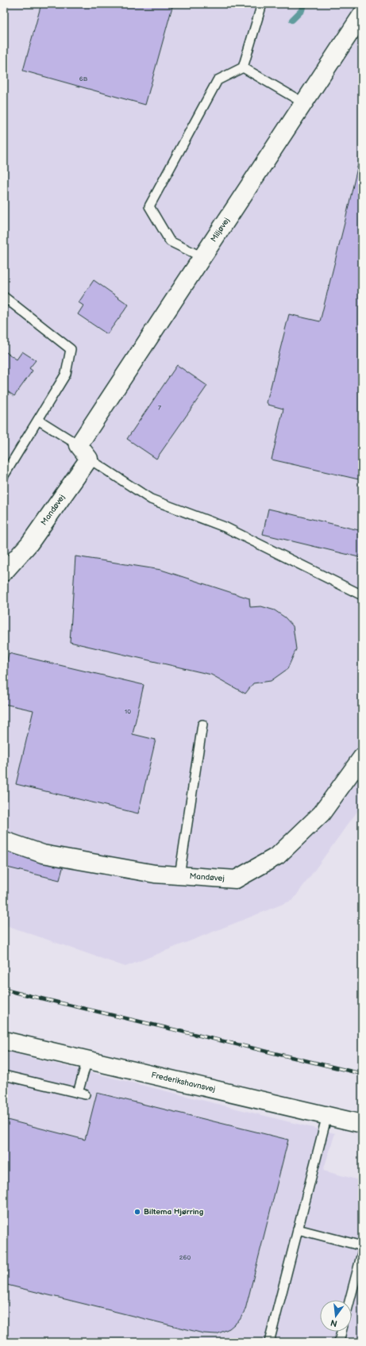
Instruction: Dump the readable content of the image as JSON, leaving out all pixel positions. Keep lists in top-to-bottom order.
{
  "streets": {
    "street": ["Miljøvej", "Mandøvej", "Frederikshavnsvej"]
  },
  "places": ["Biltema Hjørring"],
  "house_numbers": [
    "6B",
    "7",
    "10",
    "260"
  ],
  "north": "bottom"
}
